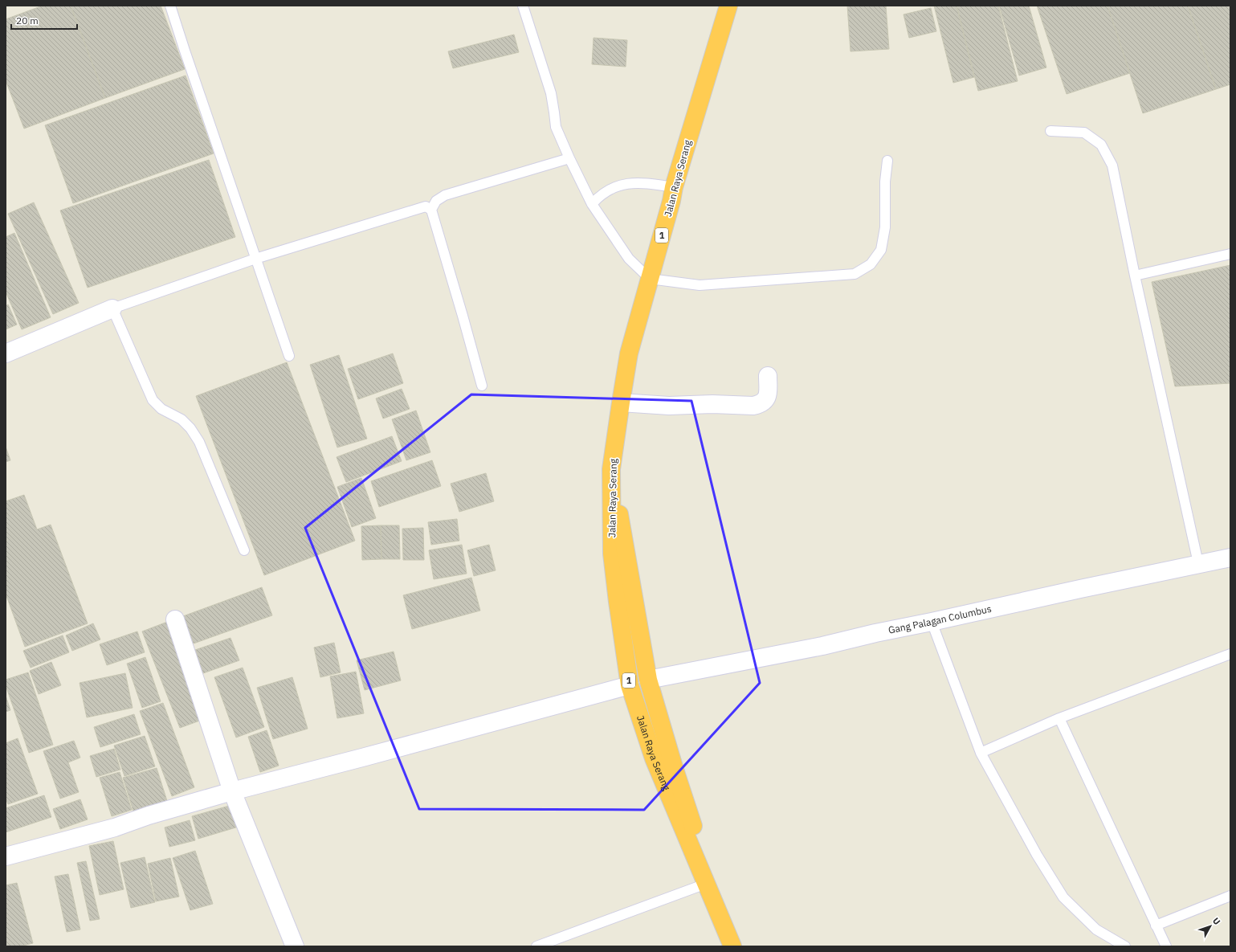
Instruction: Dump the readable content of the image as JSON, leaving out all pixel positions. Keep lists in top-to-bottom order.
{
  "streets": {
    "highway": ["Jalan Raya Serang", "1"],
    "street": ["Gang Palagan Columbus"]
  },
  "scale_bar": "20 m",
  "north": "top right"
}
